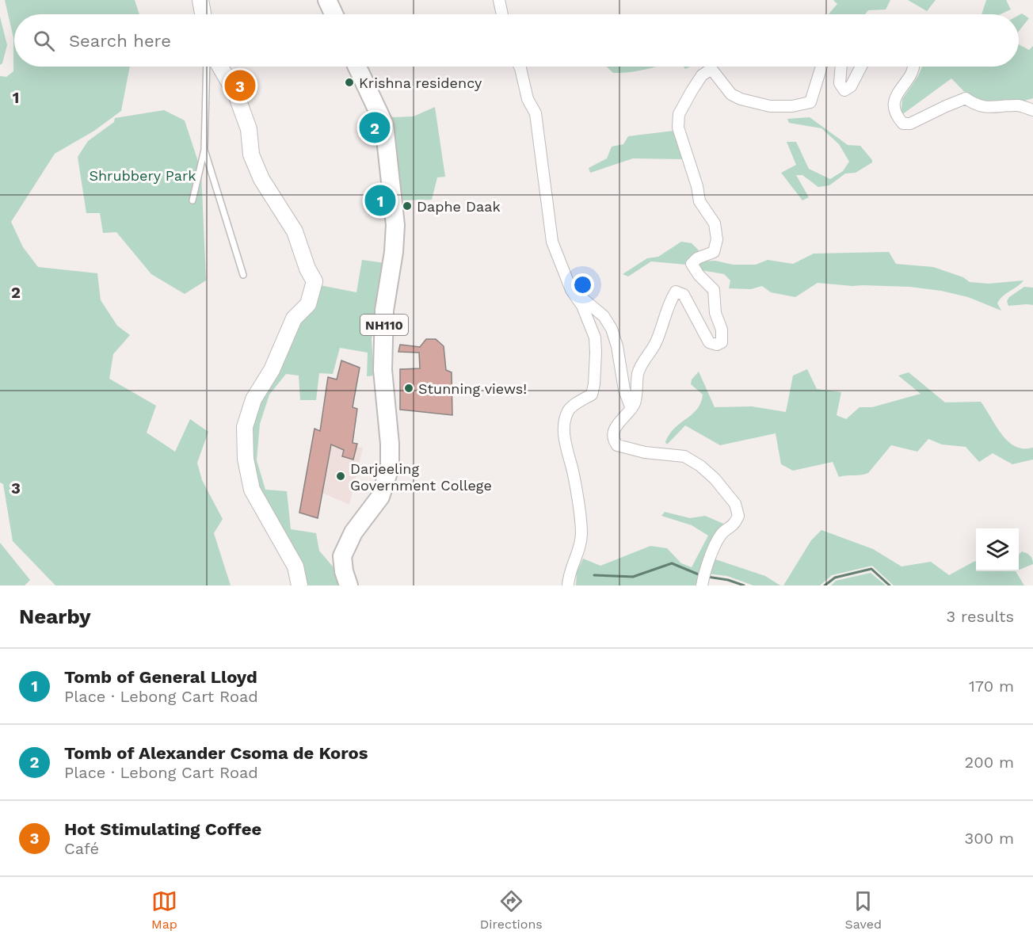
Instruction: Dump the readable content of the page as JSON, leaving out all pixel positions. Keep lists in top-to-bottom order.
{
  "streets": {
    "highway": ["NH110"]
  },
  "parks": ["Shrubbery Park"],
  "places": [
    "Krishna residency",
    "Daphe Daak",
    "Stunning views!",
    "Darjeeling Government College"
  ],
  "page": {
    "search": "Search here",
    "pins": ["3", "2", "1"],
    "heading": ["Nearby", "3 results"],
    "list": [
      {
        "mark": "1",
        "name": "Tomb of General Lloyd",
        "note": "Place · Lebong Cart Road",
        "value": "170 m"
      },
      {
        "mark": "2",
        "name": "Tomb of Alexander Csoma de Koros",
        "note": "Place · Lebong Cart Road",
        "value": "200 m"
      },
      {
        "mark": "3",
        "name": "Hot Stimulating Coffee",
        "note": "Café",
        "value": "300 m"
      }
    ],
    "nav": ["Map", "Directions", "Saved"]
  },
  "grid": {
    "rows": ["1", "2", "3"]
  }
}
